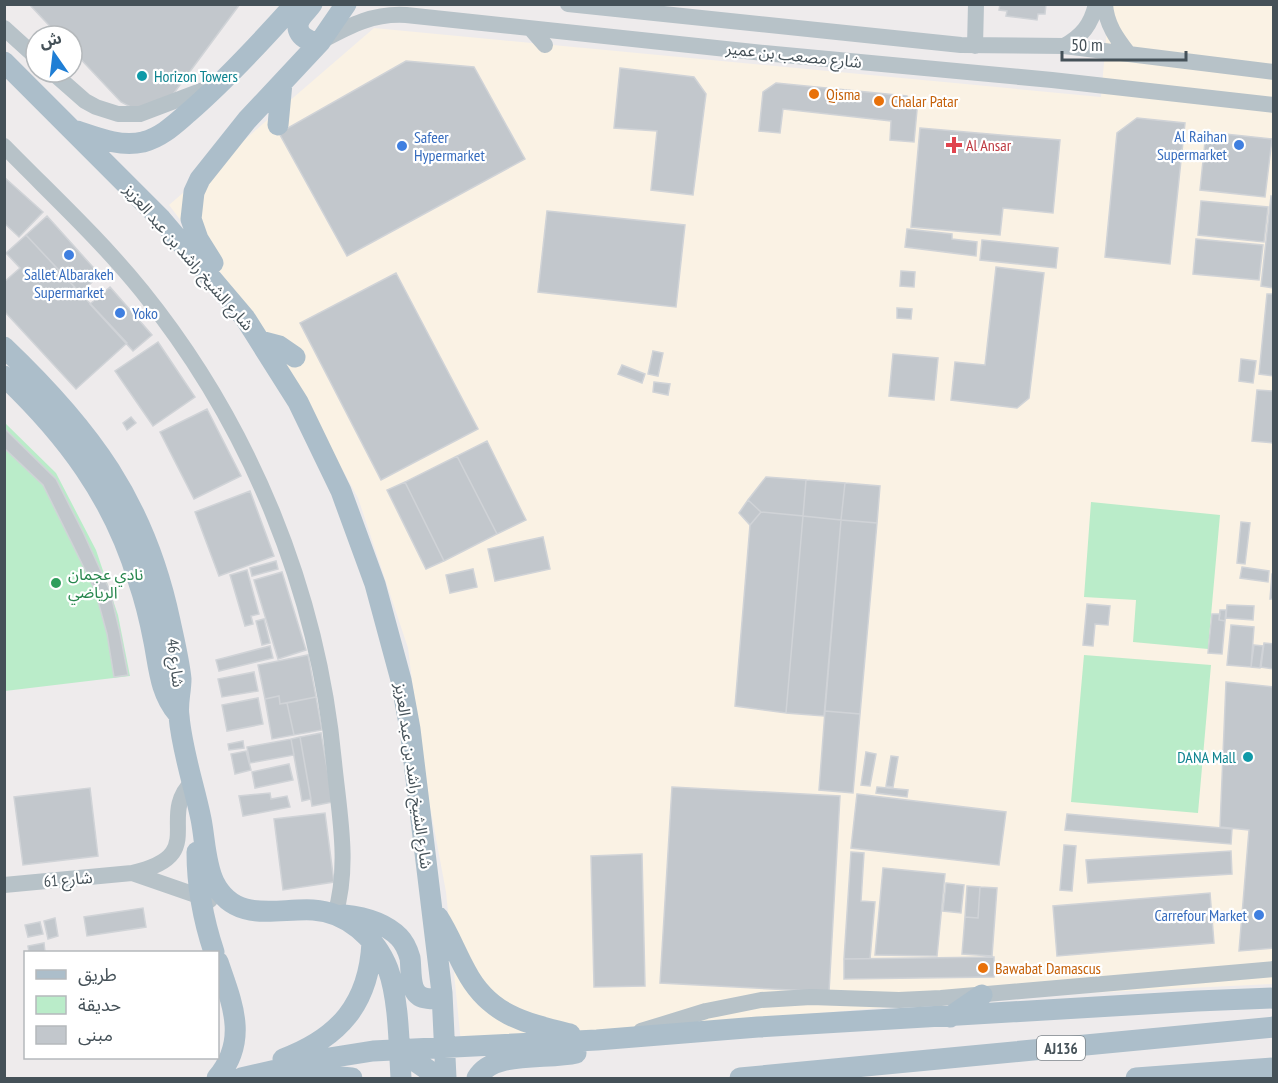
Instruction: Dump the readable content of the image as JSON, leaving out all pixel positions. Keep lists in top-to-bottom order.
{
  "streets": {
    "main road": ["شارع الشيخ راشد بن عبد العزيز", "شارع 46", "AJ136"],
    "street": ["شارع مصعب بن عمير", "شارع 61"]
  },
  "places": {
    "other": [
      "Horizon Towers",
      "Qisma",
      "Chalar Patar",
      "Al Raihan Supermarket",
      "Safeer Hypermarket",
      "Sallet Albarakeh Supermarket",
      "Yoko",
      "نادي عجمان الرياضي",
      "DANA Mall",
      "Carrefour Market",
      "Bawabat Damascus"
    ],
    "health": ["Al Ansar"]
  },
  "legend": ["طريق", "حديقة", "مبنى"],
  "scale_bar": "50 m",
  "north": "top"
}
